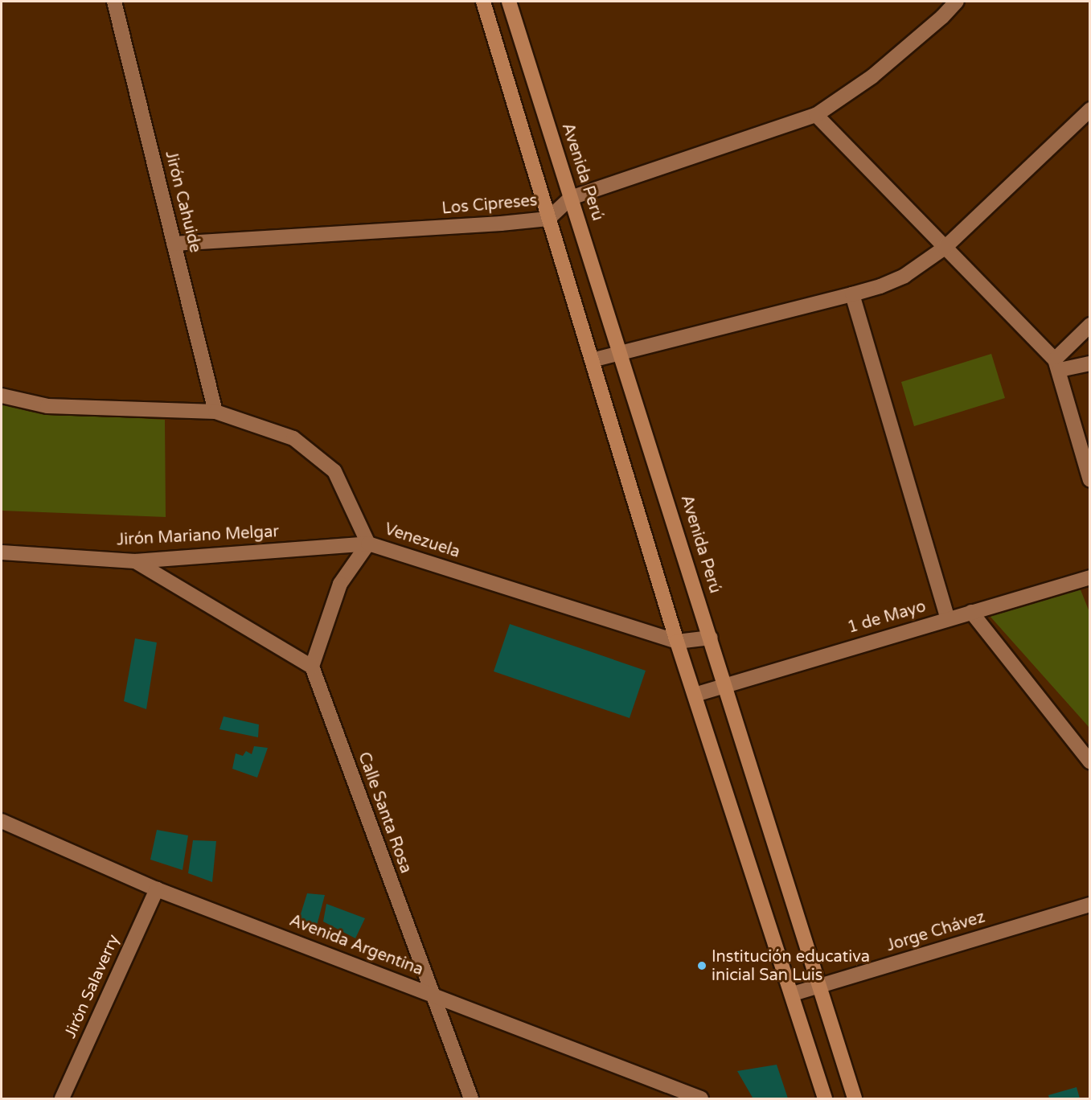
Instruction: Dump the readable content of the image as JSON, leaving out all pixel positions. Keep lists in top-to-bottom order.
{
  "streets": {
    "main road": ["Avenida Perú"],
    "street": [
      "Jirón Cahuide",
      "Los Cipreses",
      "Jirón Mariano Melgar",
      "Venezuela",
      "1 de Mayo",
      "Calle Santa Rosa",
      "Jorge Chávez",
      "Avenida Argentina",
      "Jirón Salaverry"
    ]
  },
  "crossings": [
    ["Avenida Perú", "Los Cipreses"],
    ["Avenida Perú", "Venezuela"],
    ["Avenida Perú", "1 de Mayo"],
    ["Avenida Perú", "Jorge Chávez"],
    ["Jirón Cahuide", "Los Cipreses"],
    ["Jirón Cahuide", "Venezuela"],
    ["Jirón Mariano Melgar", "Venezuela"],
    ["Calle Santa Rosa", "Avenida Argentina"],
    ["Avenida Argentina", "Jirón Salaverry"]
  ],
  "places": ["Institución educativa inicial San Luis"]
}
